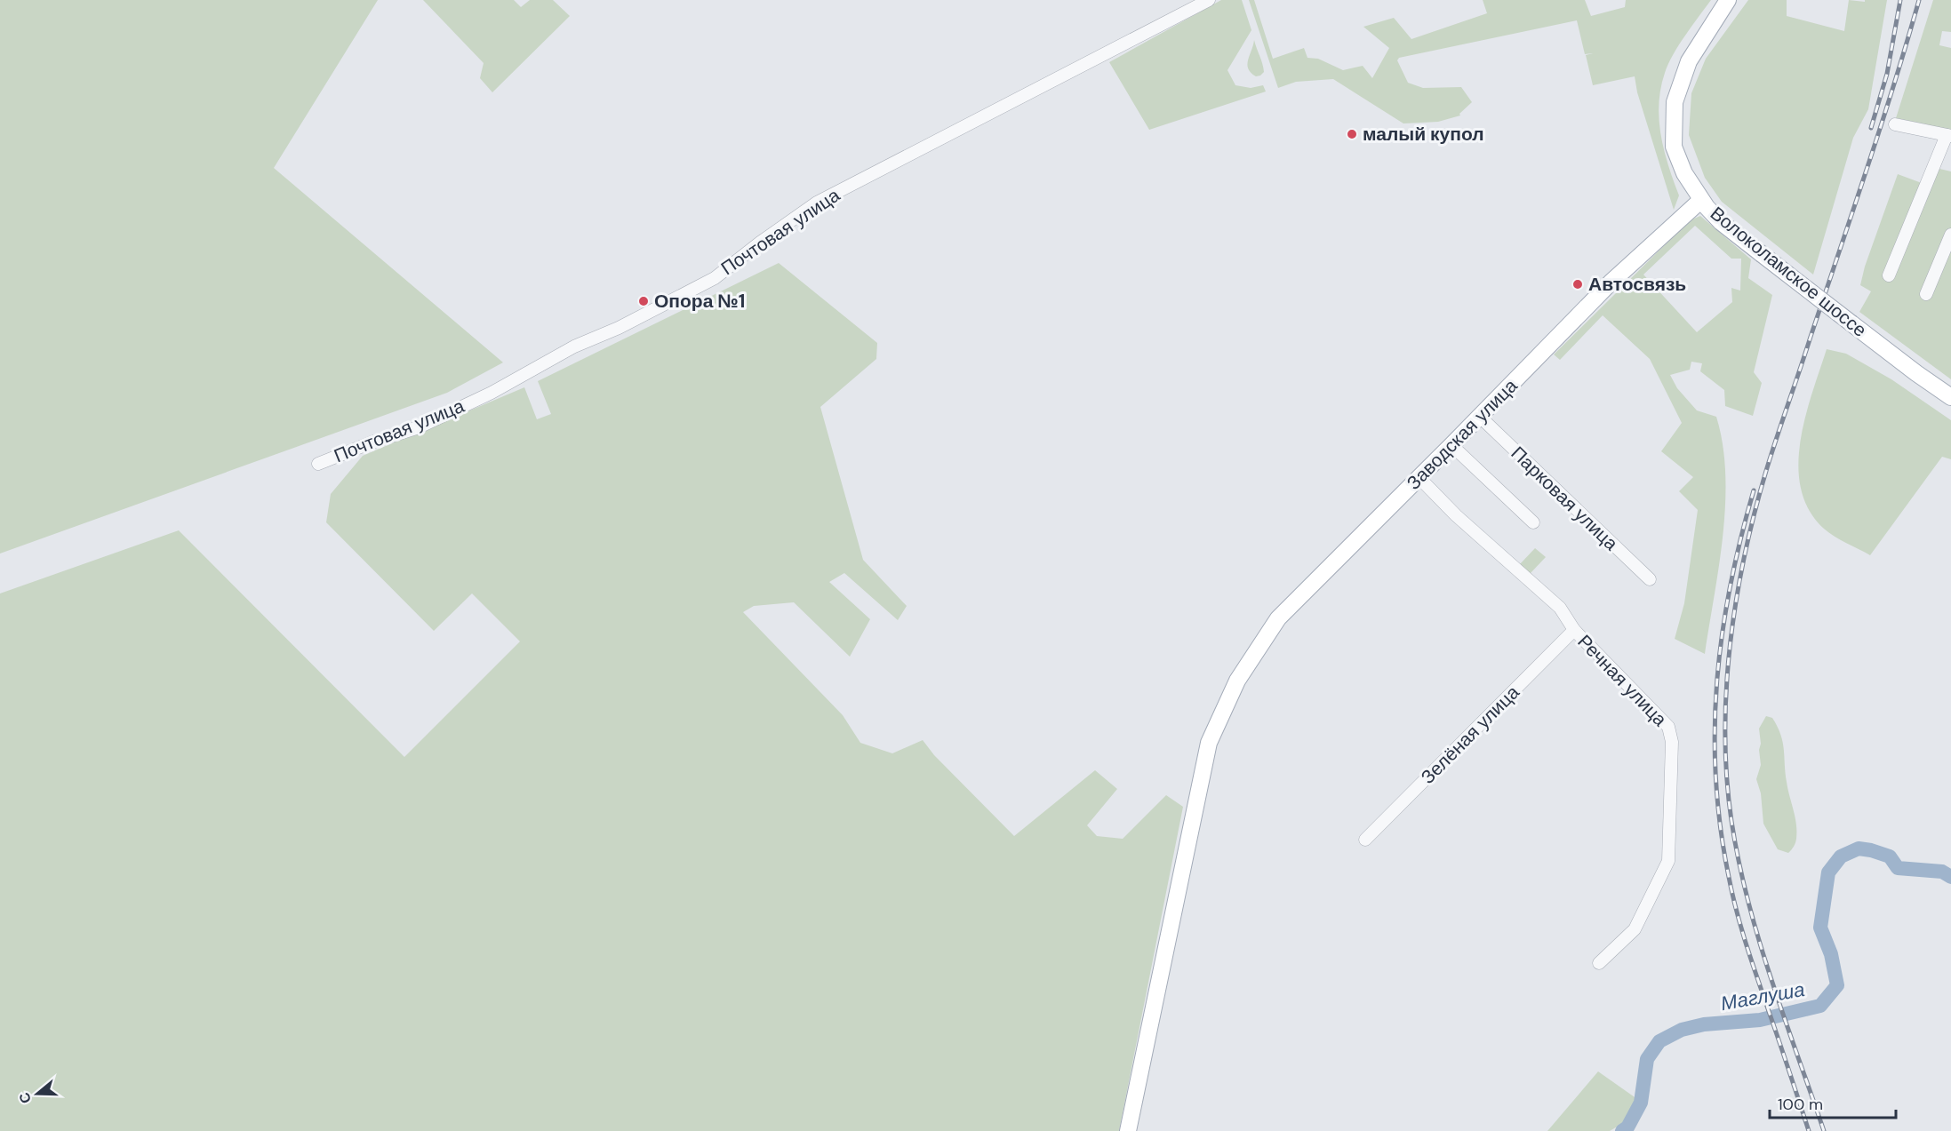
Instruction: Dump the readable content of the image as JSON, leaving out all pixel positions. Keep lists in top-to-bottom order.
{
  "streets": {
    "main road": ["Волоколамское шоссе", "Заводская улица"],
    "street": [
      "Почтовая улица",
      "Парковая улица",
      "Речная улица",
      "Зелёная улица"
    ]
  },
  "crossings": [
    ["Волоколамское шоссе", "Заводская улица"],
    ["Заводская улица", "Парковая улица"],
    ["Речная улица", "Зелёная улица"]
  ],
  "water": ["Маглуша"],
  "places": ["малый купол", "Автосвязь", "Опора №1"],
  "scale_bar": "100 m",
  "north": "left"
}
